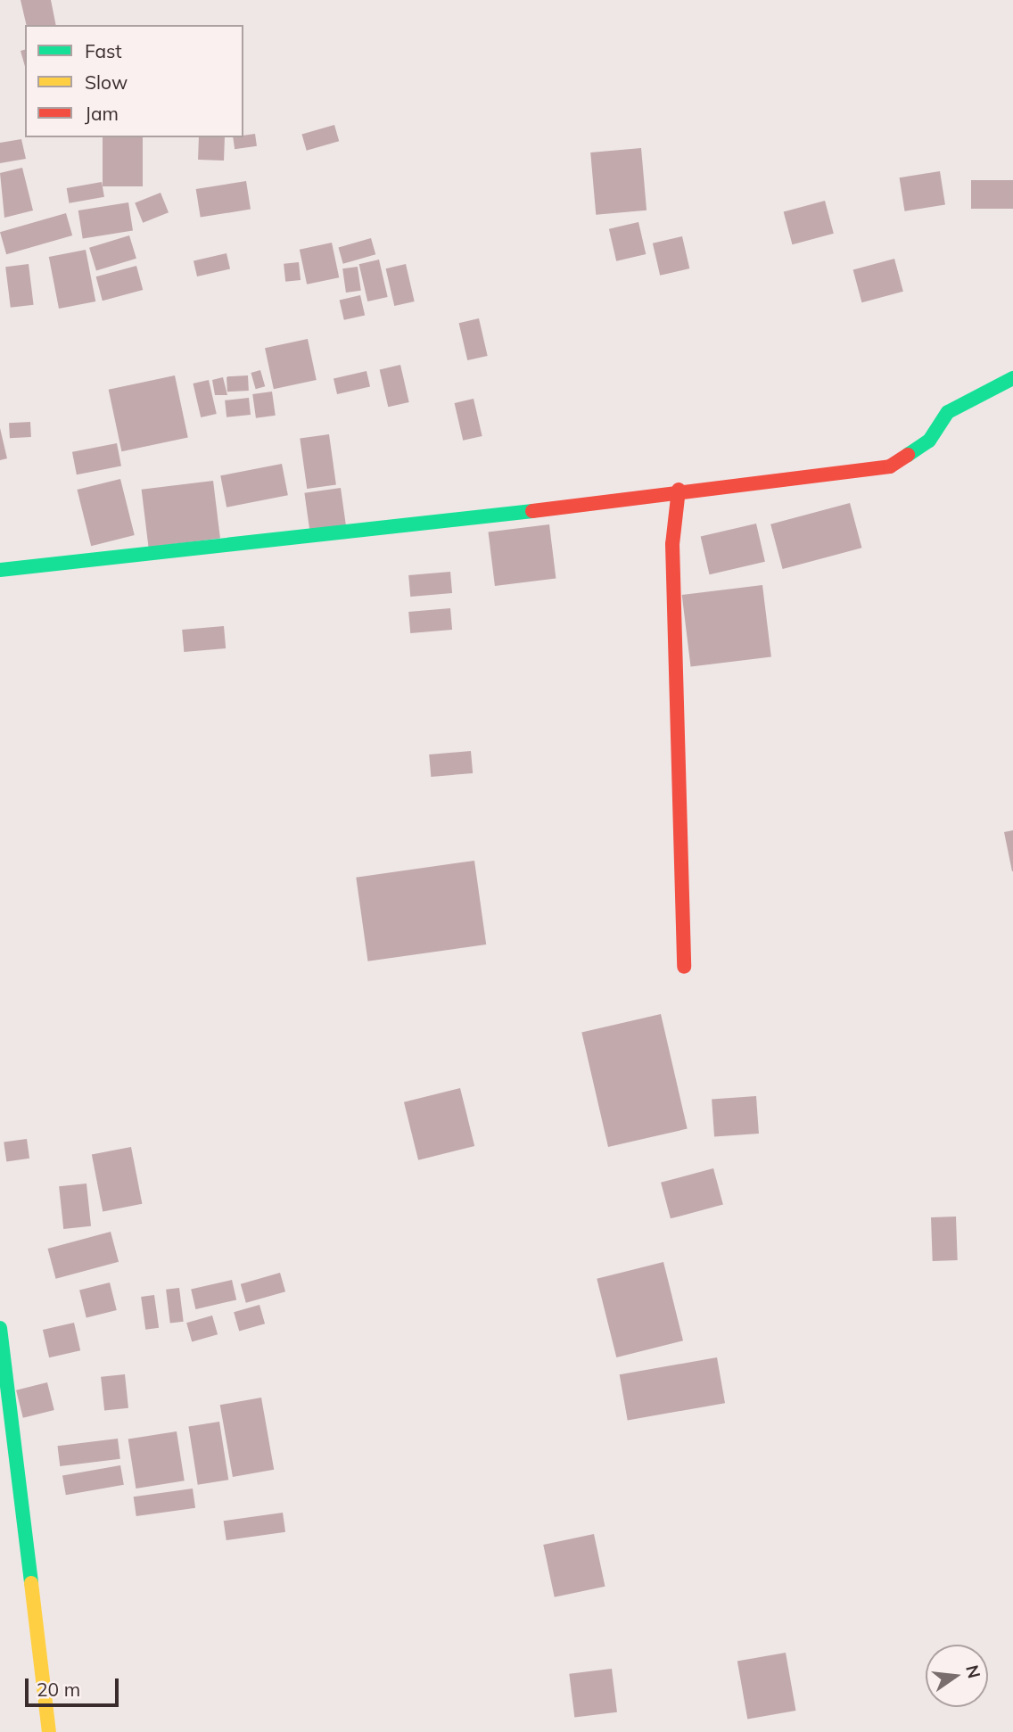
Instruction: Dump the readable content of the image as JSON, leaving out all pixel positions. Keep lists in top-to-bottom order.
{
  "legend": ["Fast", "Slow", "Jam"],
  "scale_bar": "20 m",
  "north": "right"
}
